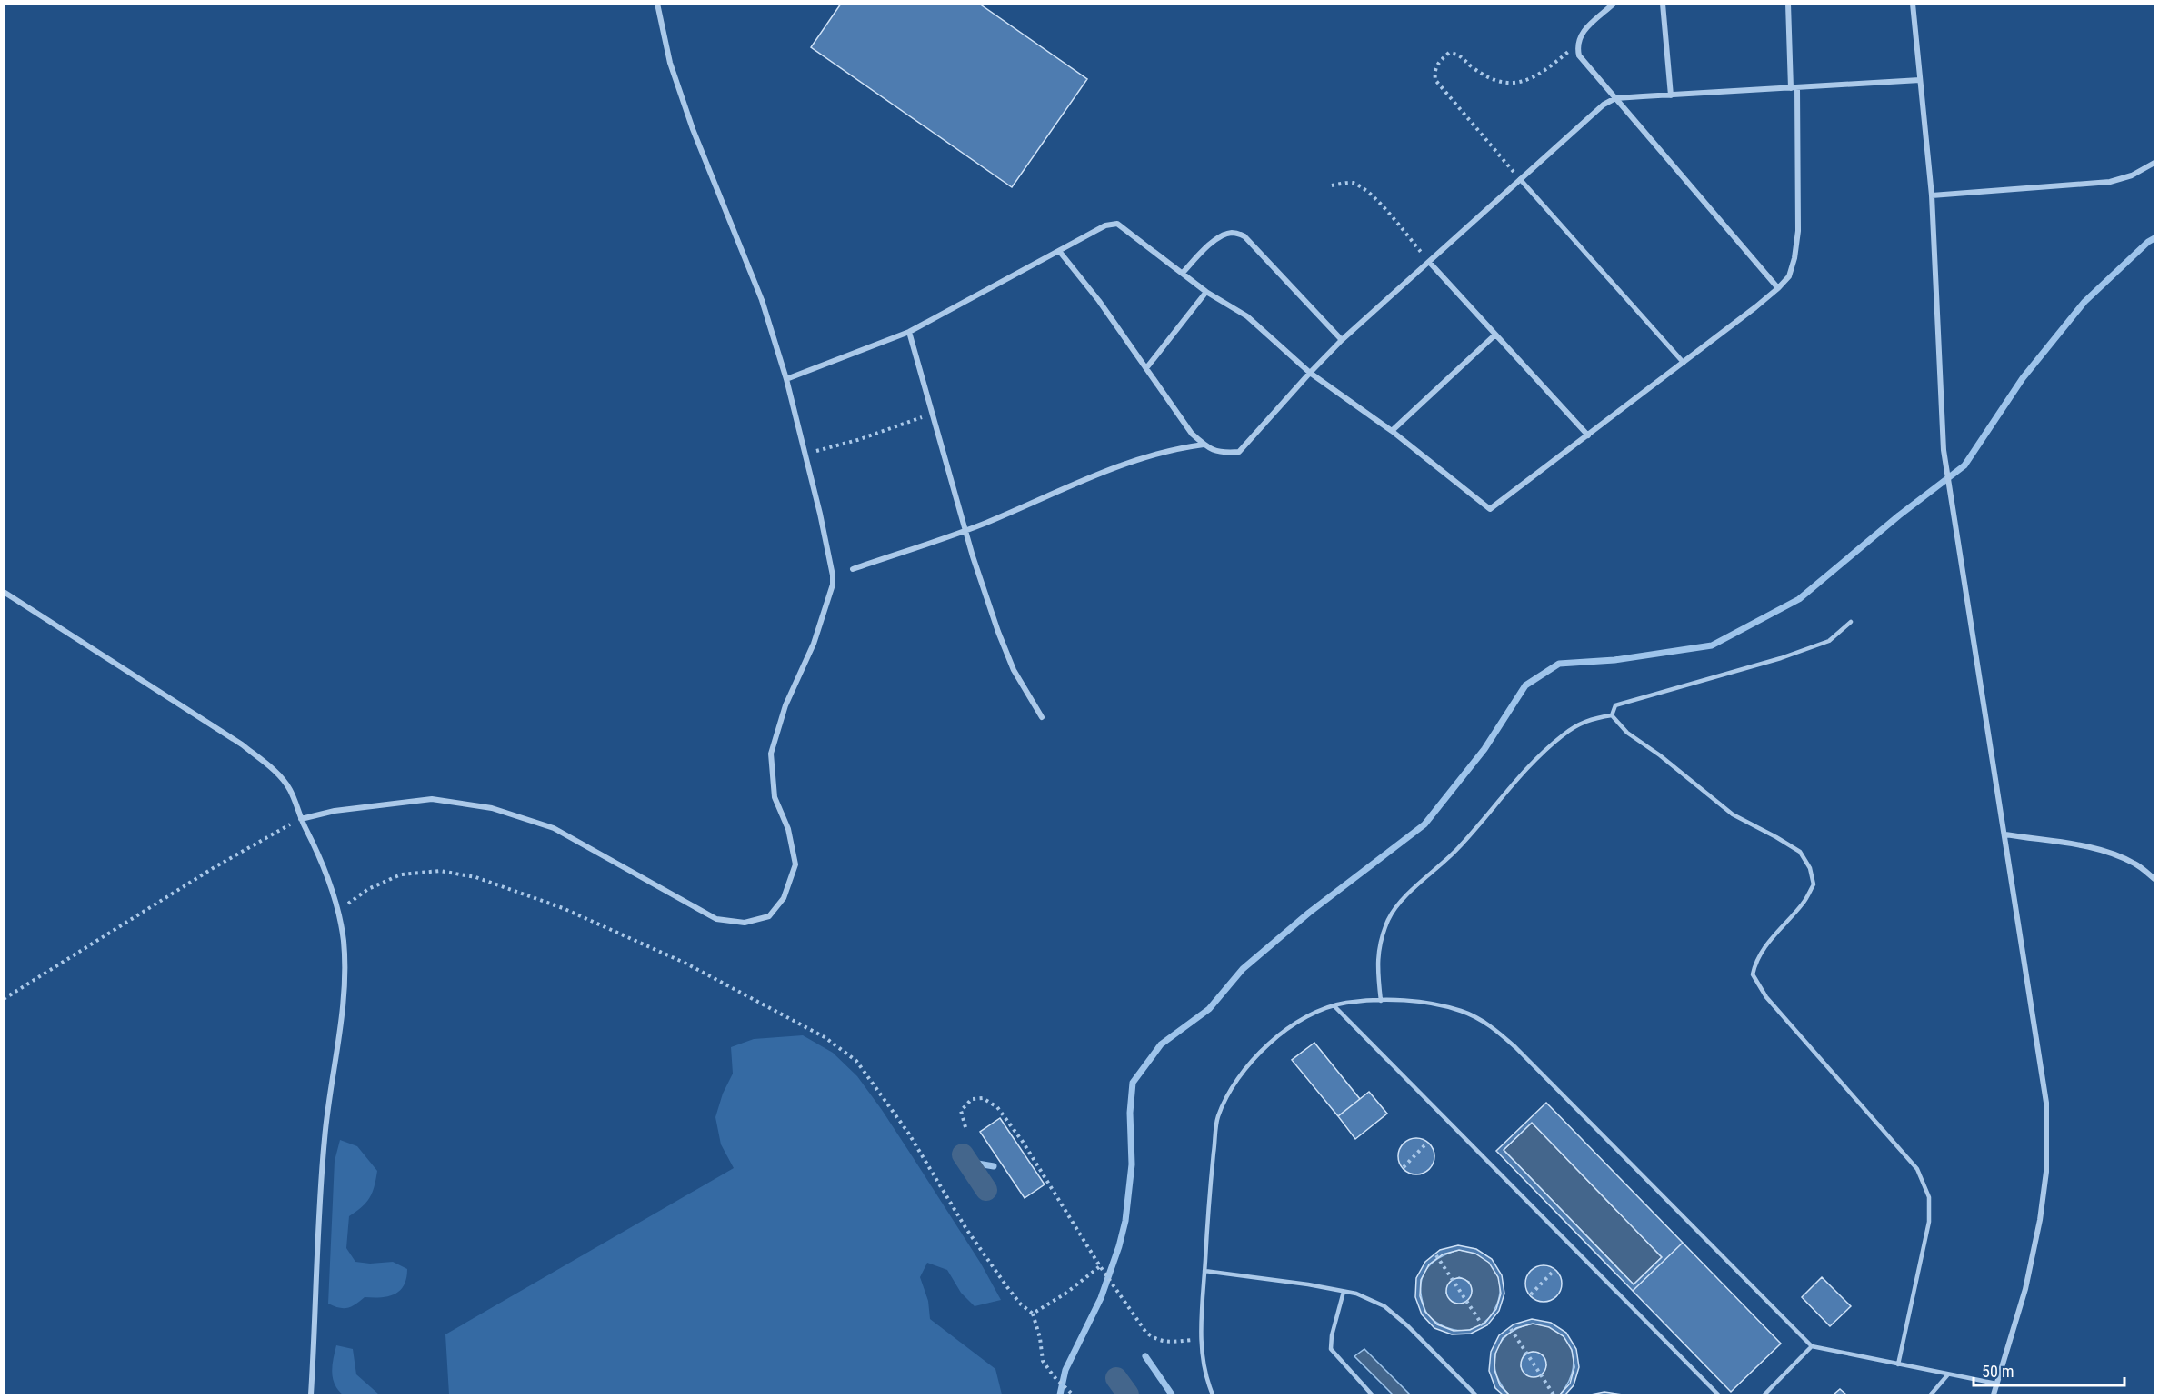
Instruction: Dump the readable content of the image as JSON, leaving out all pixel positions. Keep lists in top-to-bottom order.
{
  "scale_bar": "50 m"
}
